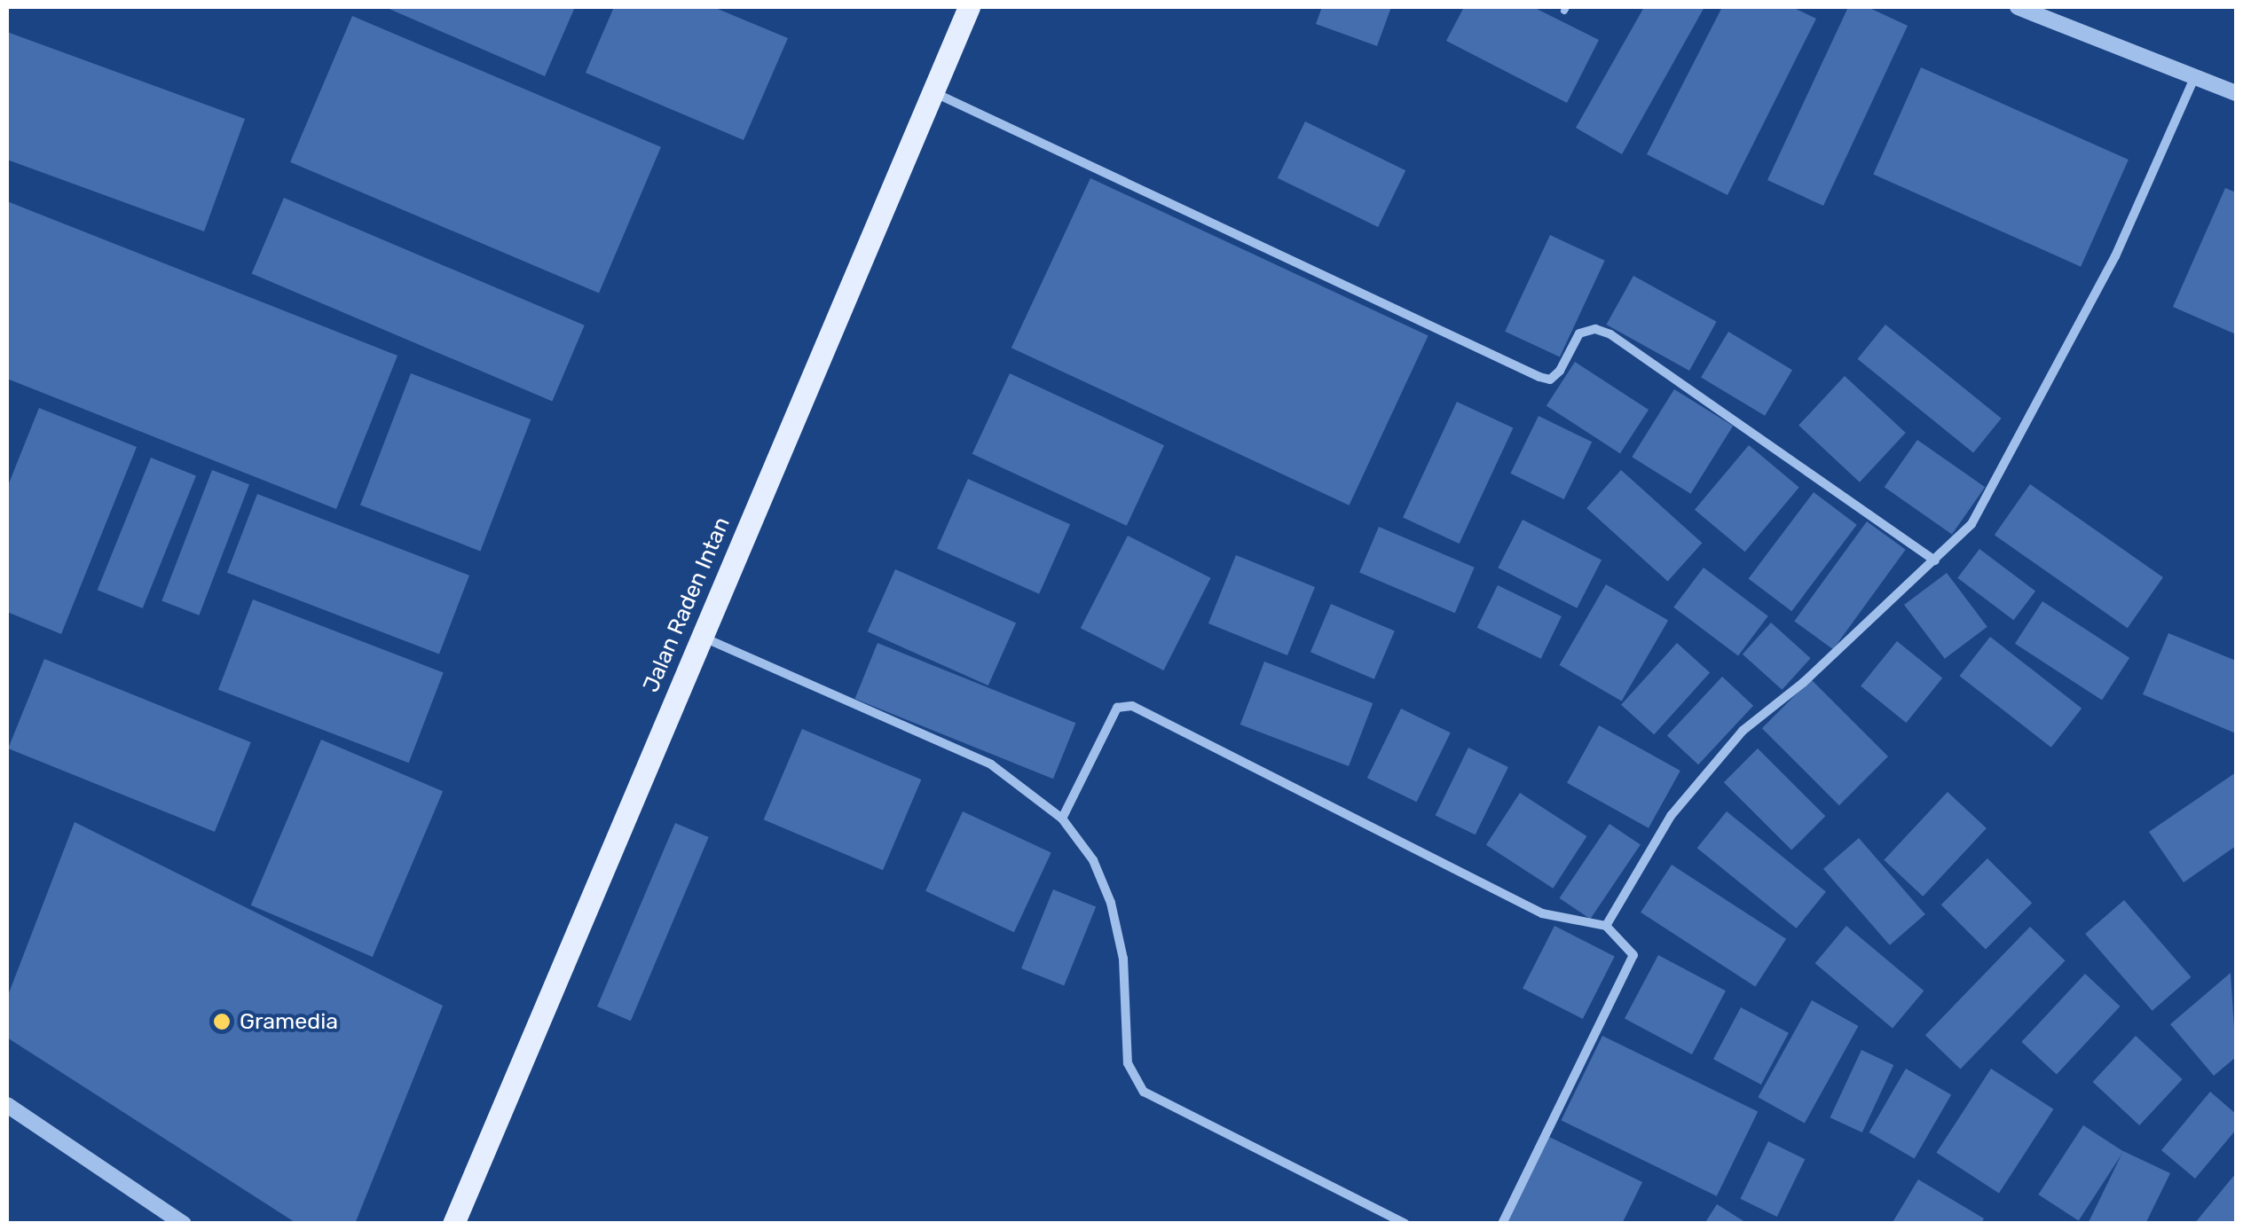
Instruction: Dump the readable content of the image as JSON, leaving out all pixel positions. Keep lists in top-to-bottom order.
{
  "streets": {
    "main road": ["Jalan Raden Intan"]
  },
  "places": ["Gramedia"]
}
